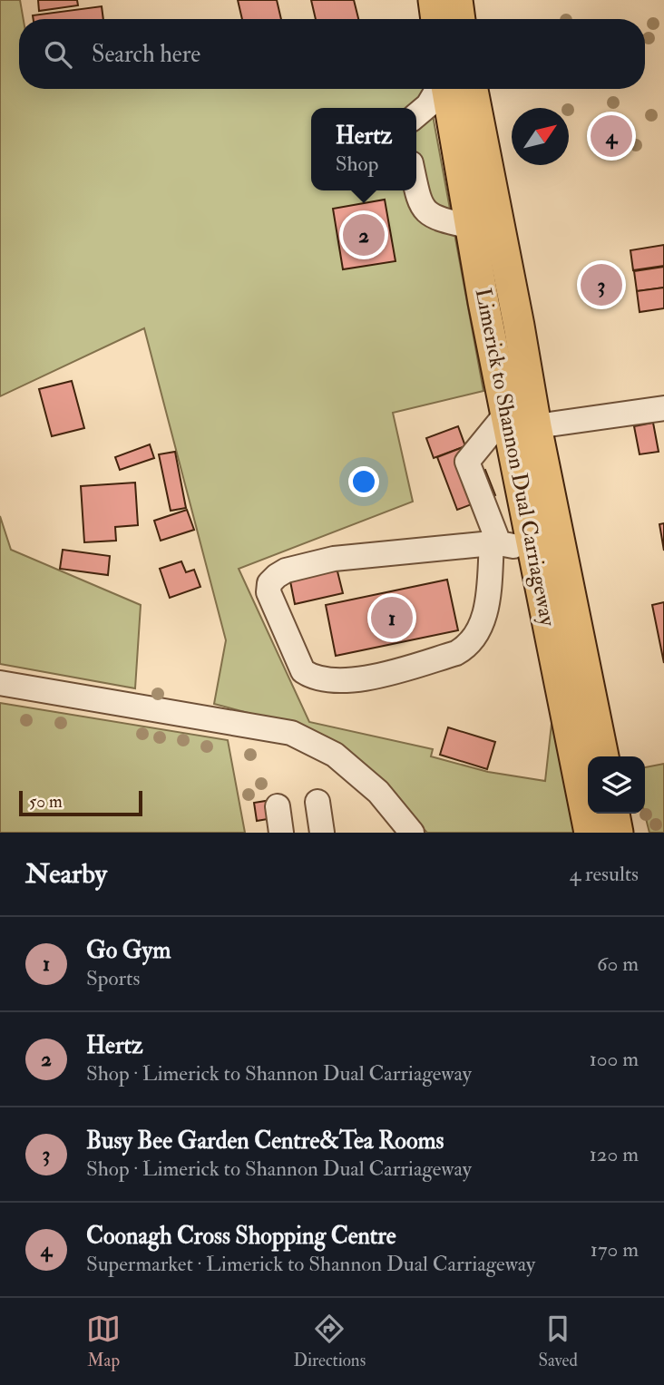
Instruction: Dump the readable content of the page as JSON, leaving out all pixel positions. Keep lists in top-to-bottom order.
{
  "streets": {
    "main road": ["Limerick to Shannon Dual Carriageway"]
  },
  "scale_bar": "50 m",
  "north": "top right",
  "page": {
    "search": "Search here",
    "popup": ["Hertz", "Shop"],
    "pins": [
      "4",
      "2",
      "3",
      "1"
    ],
    "scale": "50 m",
    "heading": ["Nearby", "4 results"],
    "list": [
      {
        "mark": "1",
        "name": "Go Gym",
        "note": "Sports",
        "value": "60 m"
      },
      {
        "mark": "2",
        "name": "Hertz",
        "note": "Shop · Limerick to Shannon Dual Carriageway",
        "value": "100 m"
      },
      {
        "mark": "3",
        "name": "Busy Bee Garden Centre&Tea Rooms",
        "note": "Shop · Limerick to Shannon Dual Carriageway",
        "value": "120 m"
      },
      {
        "mark": "4",
        "name": "Coonagh Cross Shopping Centre",
        "note": "Supermarket · Limerick to Shannon Dual Carriageway",
        "value": "170 m"
      }
    ],
    "nav": ["Map", "Directions", "Saved"]
  }
}
